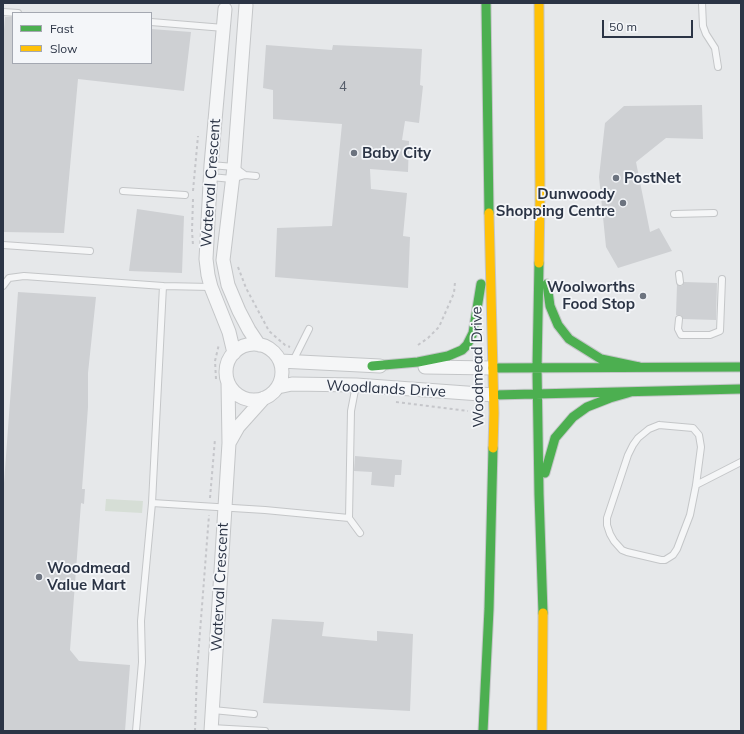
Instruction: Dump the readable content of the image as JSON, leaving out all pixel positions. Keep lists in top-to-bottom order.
{
  "streets": {
    "main road": ["Woodmead Drive"],
    "street": ["Waterval Crescent", "Woodlands Drive"]
  },
  "crossings": [
    ["Waterval Crescent", "Woodlands Drive"],
    ["Woodmead Drive", "Woodlands Drive"]
  ],
  "places": [
    "Baby City",
    "PostNet",
    "Dunwoody Shopping Centre",
    "Woolworths Food Stop",
    "Woodmead Value Mart"
  ],
  "house_numbers": ["4"],
  "legend": ["Fast", "Slow"],
  "scale_bar": "50 m"
}
